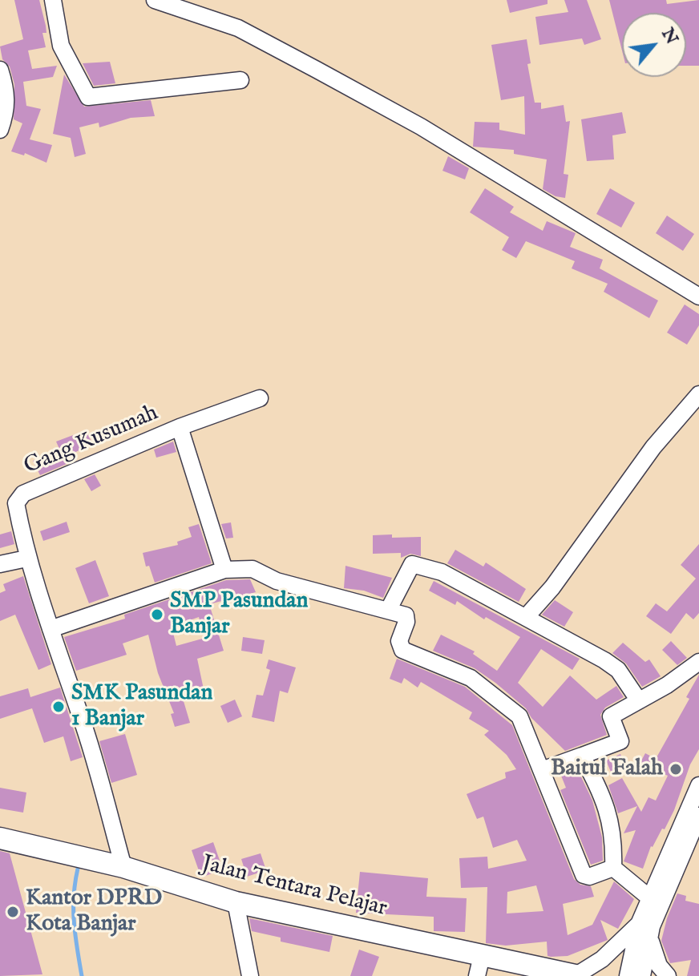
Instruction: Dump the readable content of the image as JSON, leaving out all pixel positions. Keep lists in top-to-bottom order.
{
  "streets": {
    "main road": ["Jalan Tentara Pelajar"],
    "street": ["Gang Kusumah"]
  },
  "crossings": [
    ["Gang Kusumah", "Jalan Tentara Pelajar"]
  ],
  "places": [
    "SMP Pasundan Banjar",
    "SMK Pasundan 1 Banjar",
    "Baitul Falah",
    "Kantor DPRD Kota Banjar"
  ],
  "north": "top right"
}
